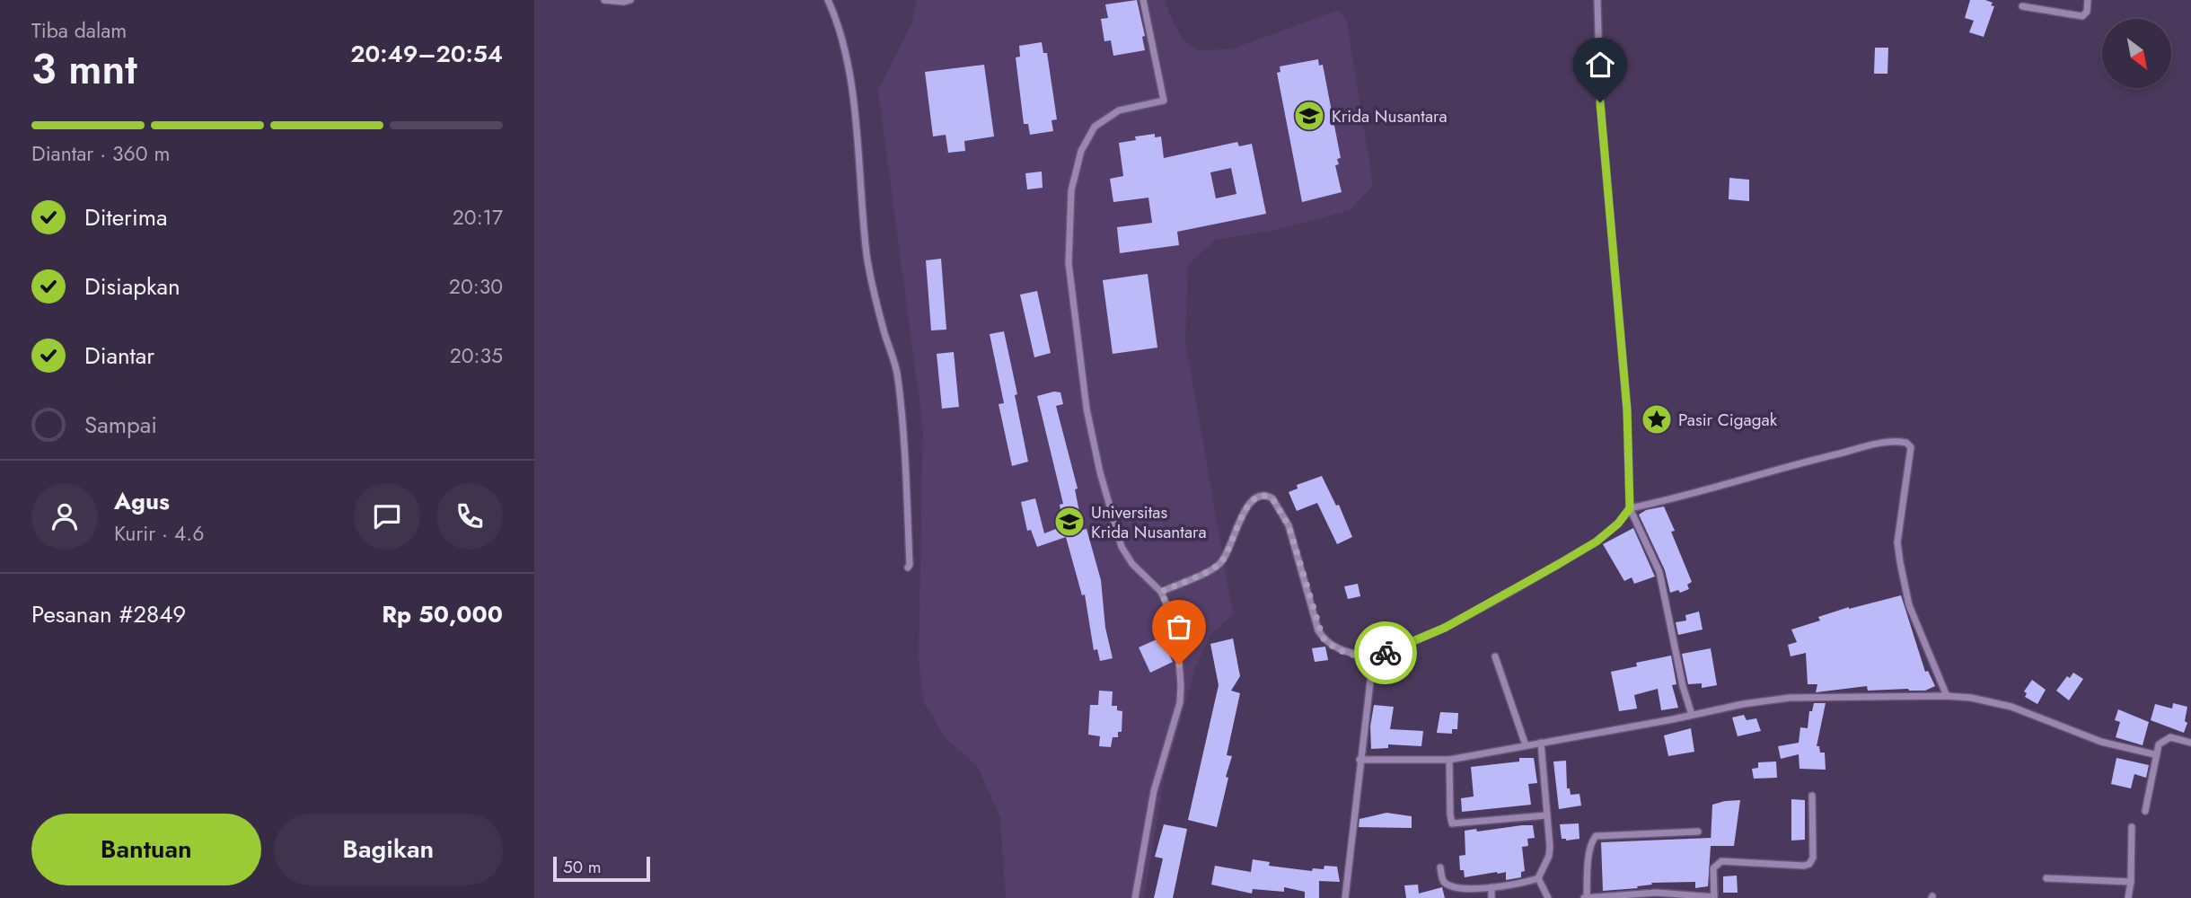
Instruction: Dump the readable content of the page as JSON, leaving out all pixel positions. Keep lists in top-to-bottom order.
{
  "places": {
    "school or university": ["Krida Nusantara", "Universitas Krida Nusantara"],
    "place": ["Pasir Cigagak"]
  },
  "scale_bar": "50 m",
  "north": "bottom right",
  "page": {
    "heading": ["3 mnt", "Tiba dalam", "20:49–20:54"],
    "panel": [
      "Agus",
      "Kurir · 4.6",
      "Pesanan #2849",
      "Rp 50,000"
    ],
    "bar": "Diantar · 360 m",
    "list": [
      ["Diterima", "20:17"],
      ["Disiapkan", "20:30"],
      ["Diantar", "20:35"],
      "Sampai"
    ],
    "buttons": ["Bantuan", "Bagikan"],
    "scale": "50 m"
  }
}
